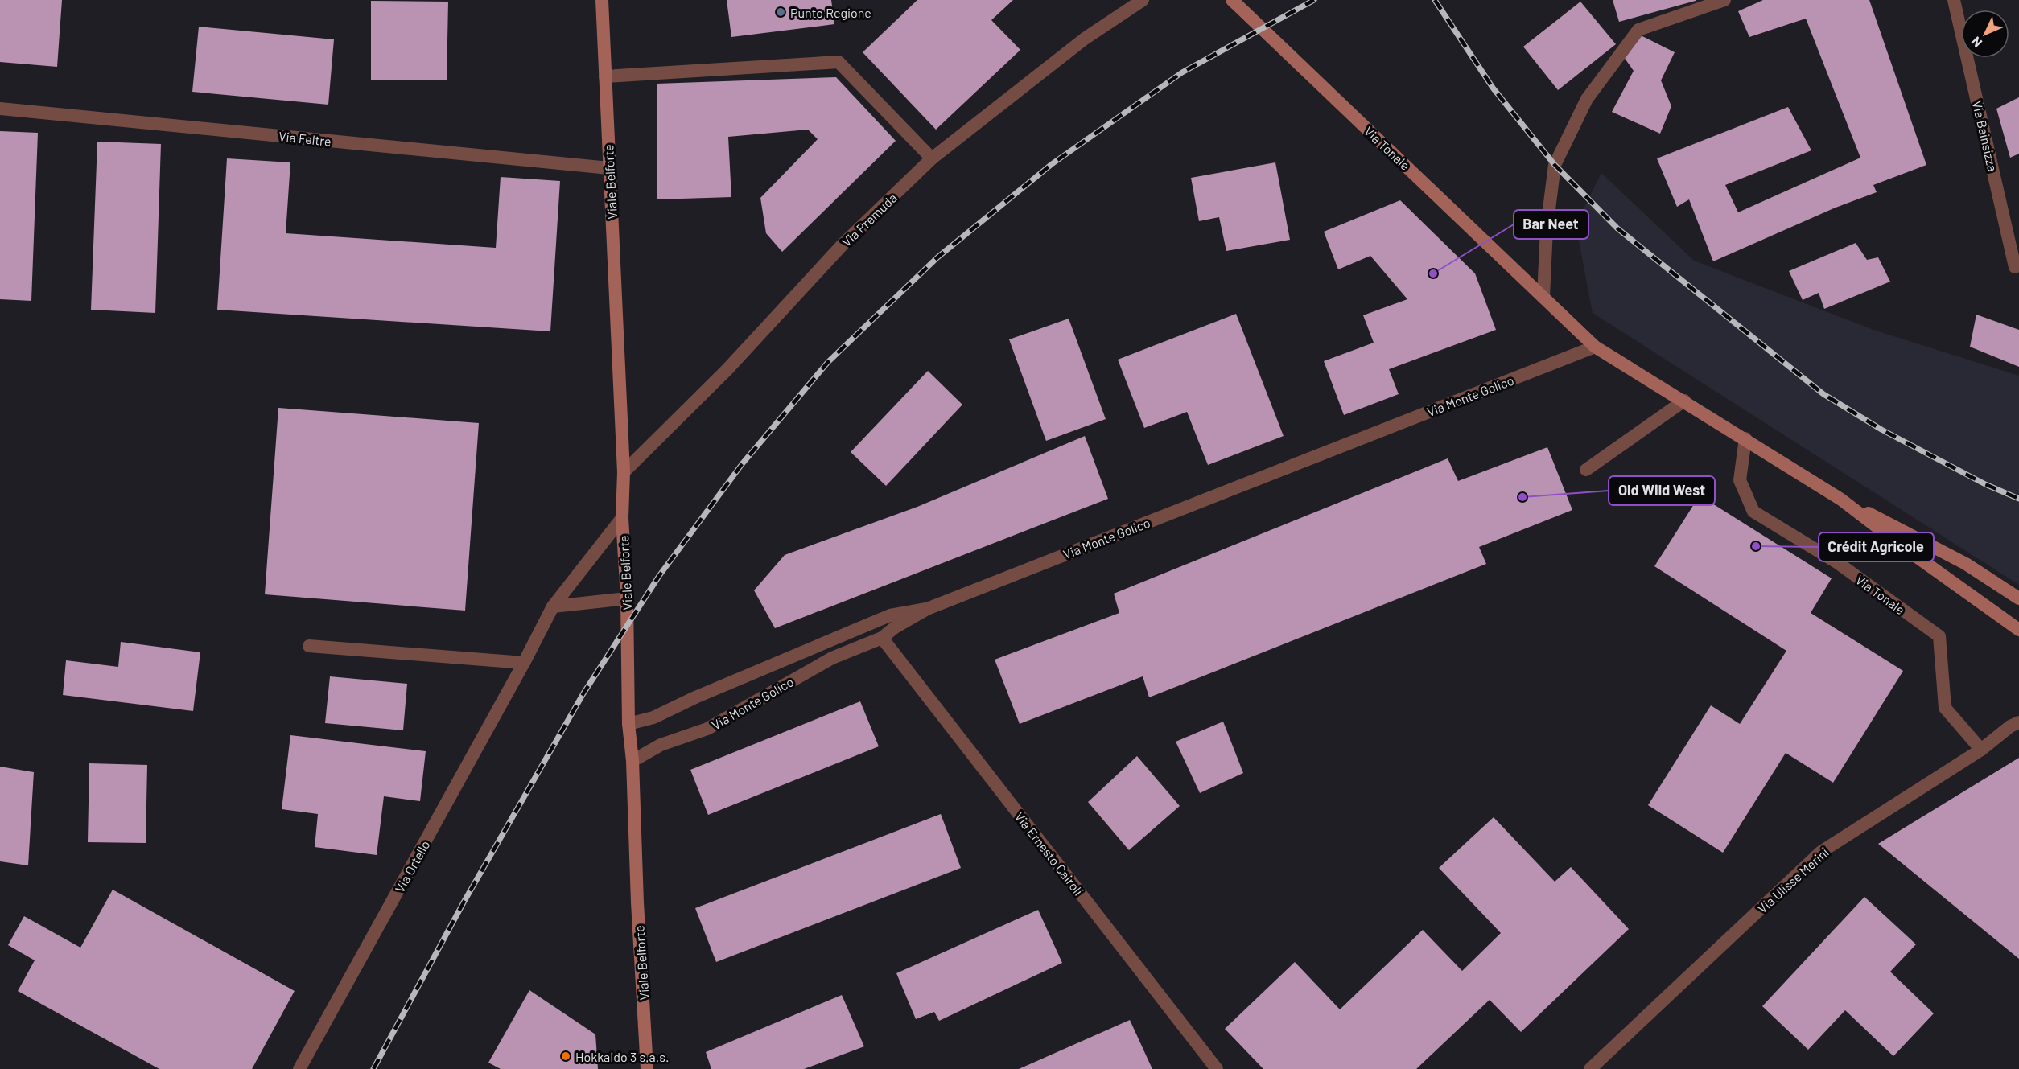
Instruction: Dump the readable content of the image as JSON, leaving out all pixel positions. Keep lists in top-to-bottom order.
{
  "streets": {
    "main road": ["Via Tonale", "Viale Belforte"],
    "street": [
      "Via Bainsizza",
      "Via Feltre",
      "Via Premuda",
      "Via Monte Golico",
      "Via Ernesto Cairoli",
      "Via Ortello",
      "Via Ulisse Merini"
    ]
  },
  "crossings": [
    ["Via Feltre", "Viale Belforte"],
    ["Via Tonale", "Via Monte Golico"],
    ["Via Tonale", "Via Ulisse Merini"],
    ["Viale Belforte", "Via Premuda"],
    ["Viale Belforte", "Via Monte Golico"],
    ["Viale Belforte", "Via Ortello"],
    ["Via Monte Golico", "Via Ernesto Cairoli"]
  ],
  "places": [
    "Punto Regione",
    "Bar Neet",
    "Old Wild West",
    "Crédit Agricole",
    "Hokkaido 3 s.a.s."
  ],
  "north": "bottom left"
}
